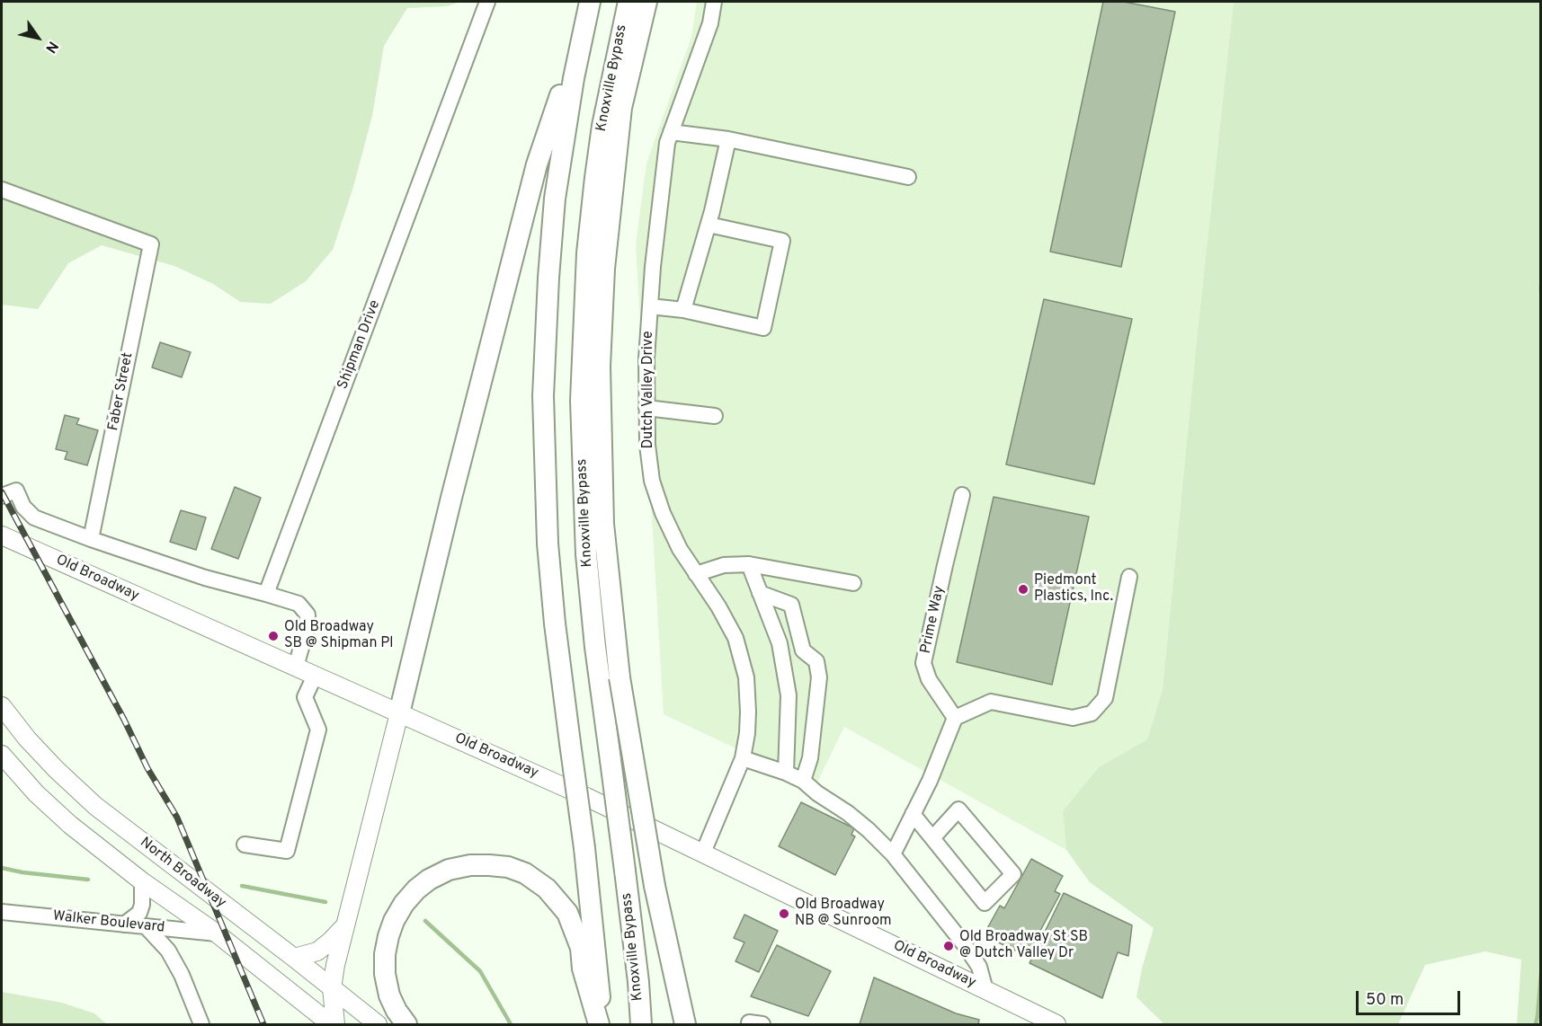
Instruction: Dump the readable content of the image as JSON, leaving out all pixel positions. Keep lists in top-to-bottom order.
{
  "streets": {
    "highway": ["Knoxville Bypass"],
    "main road": ["Old Broadway", "North Broadway"],
    "street": [
      "Shipman Drive",
      "Dutch Valley Drive",
      "Faber Street",
      "Prime Way",
      "Walker Boulevard"
    ]
  },
  "crossings": [
    ["Dutch Valley Drive", "Old Broadway"],
    ["North Broadway", "Walker Boulevard"]
  ],
  "places": [
    "Piedmont Plastics, Inc.",
    "Old Broadway SB @ Shipman Pl",
    "Old Broadway NB @ Sunroom",
    "Old Broadway St SB @ Dutch Valley Dr"
  ],
  "scale_bar": "50 m",
  "north": "bottom right"
}
